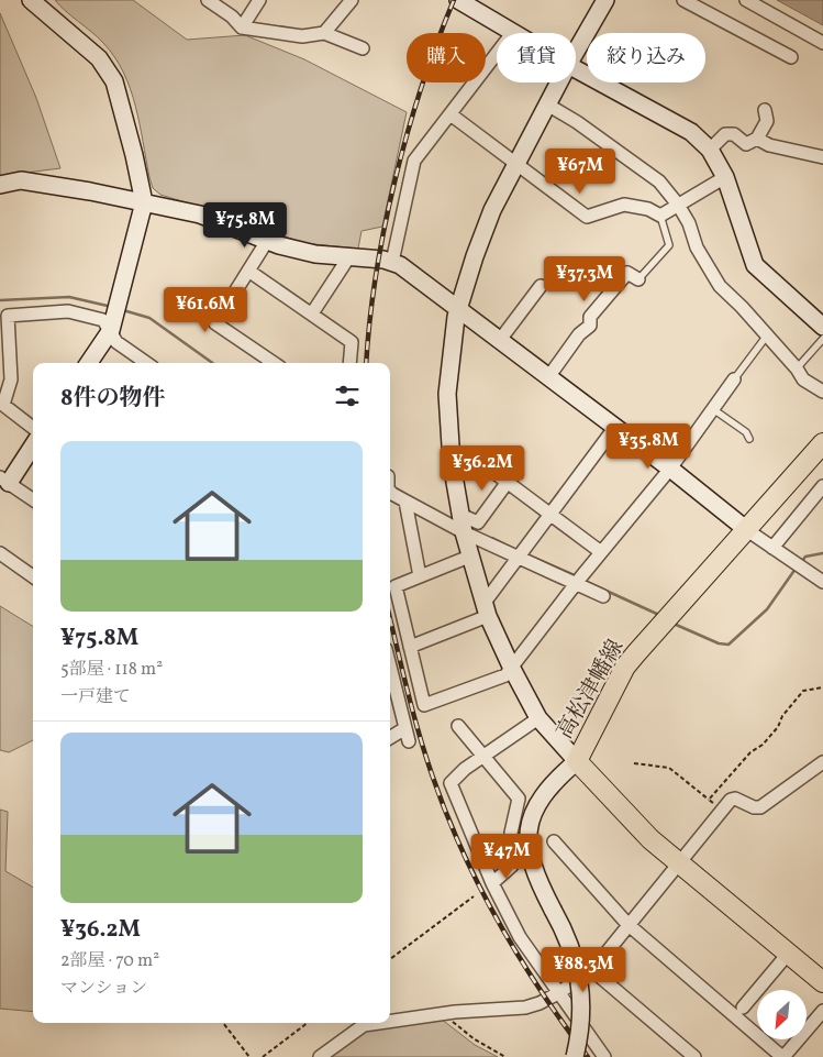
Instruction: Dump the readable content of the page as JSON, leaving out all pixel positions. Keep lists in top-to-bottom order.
{
  "streets": {
    "main road": ["高松津幡線"]
  },
  "north": "bottom left",
  "page": {
    "chip": ["購入", "賃貸", "絞り込み"],
    "price": [
      "¥67M",
      "¥75.8M",
      "¥37.3M",
      "¥61.6M",
      "¥35.8M",
      "¥36.2M",
      "¥47M",
      "¥88.3M"
    ],
    "heading": "8件の物件",
    "list": [
      {
        "name": "¥75.8M",
        "note": "5部屋 · 118 m² · 一戸建て"
      },
      {
        "name": "¥36.2M",
        "note": "2部屋 · 70 m² · マンション"
      }
    ]
  }
}
